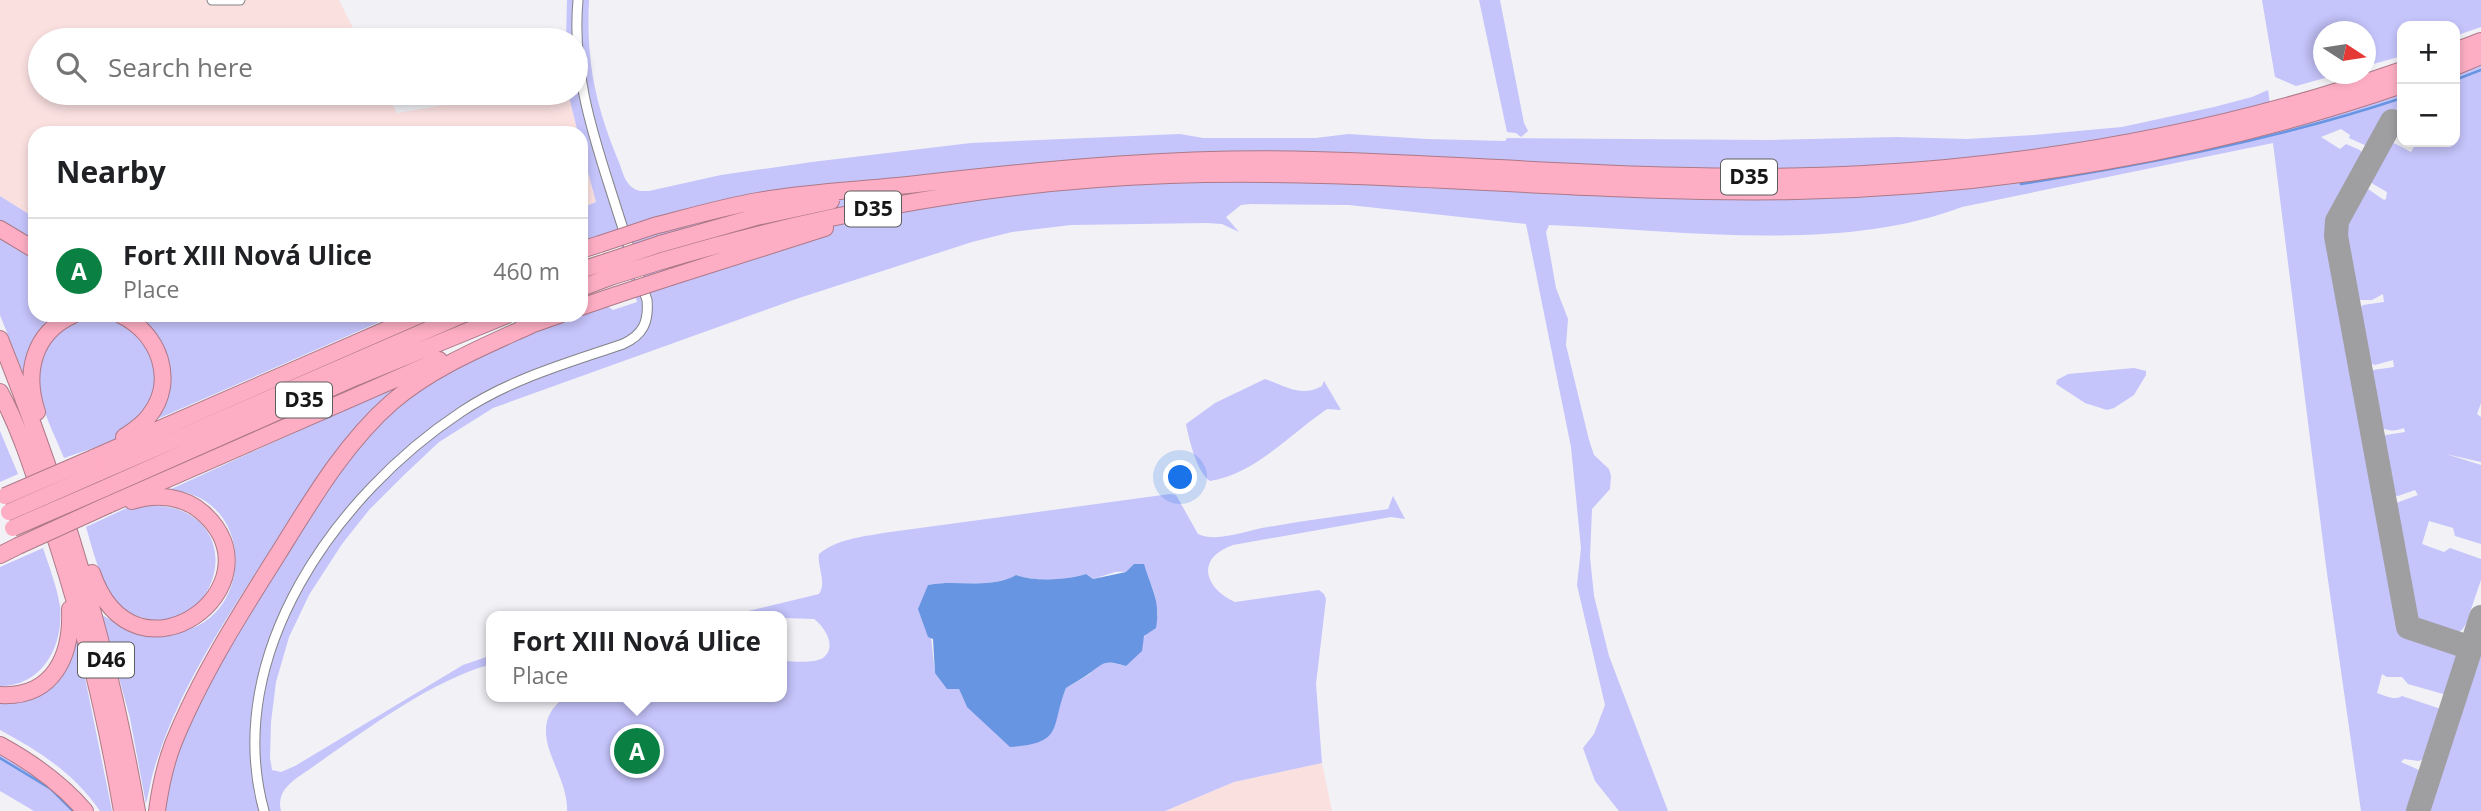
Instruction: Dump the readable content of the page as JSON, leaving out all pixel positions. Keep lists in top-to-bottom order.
{
  "streets": {
    "highway": ["D35", "D46"]
  },
  "north": "right",
  "page": {
    "map_buttons": ["+", "−"],
    "search": "Search here",
    "heading": "Nearby",
    "list": [
      {
        "mark": "A",
        "name": "Fort XIII Nová Ulice",
        "note": "Place",
        "value": "460 m"
      }
    ],
    "popup": ["Fort XIII Nová Ulice", "Place"],
    "pins": "A"
  }
}
